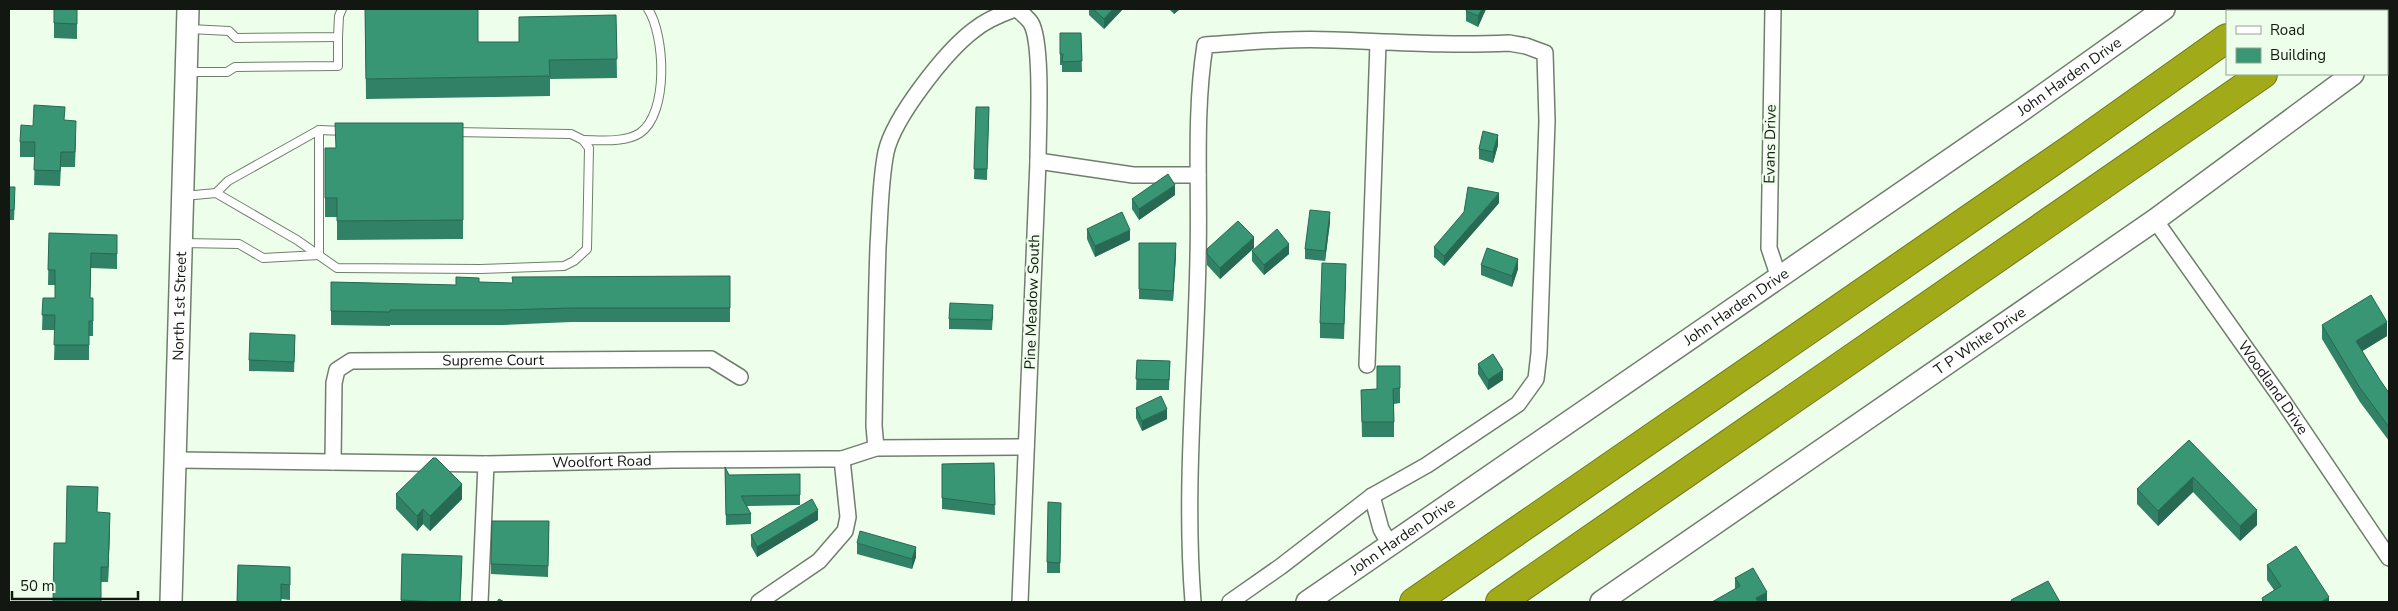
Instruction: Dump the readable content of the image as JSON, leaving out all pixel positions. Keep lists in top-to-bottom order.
{
  "streets": {
    "street": [
      "John Harden Drive",
      "Evans Drive",
      "Pine Meadow South",
      "North 1st Street",
      "T P White Drive",
      "Supreme Court",
      "Woodland Drive",
      "Woolfort Road"
    ]
  },
  "crossings": [
    ["John Harden Drive", "Evans Drive"],
    ["Pine Meadow South", "Woolfort Road"],
    ["North 1st Street", "Woolfort Road"],
    ["T P White Drive", "Woodland Drive"],
    ["Supreme Court", "Woolfort Road"]
  ],
  "legend": ["Road", "Building"],
  "scale_bar": "50 m"
}
